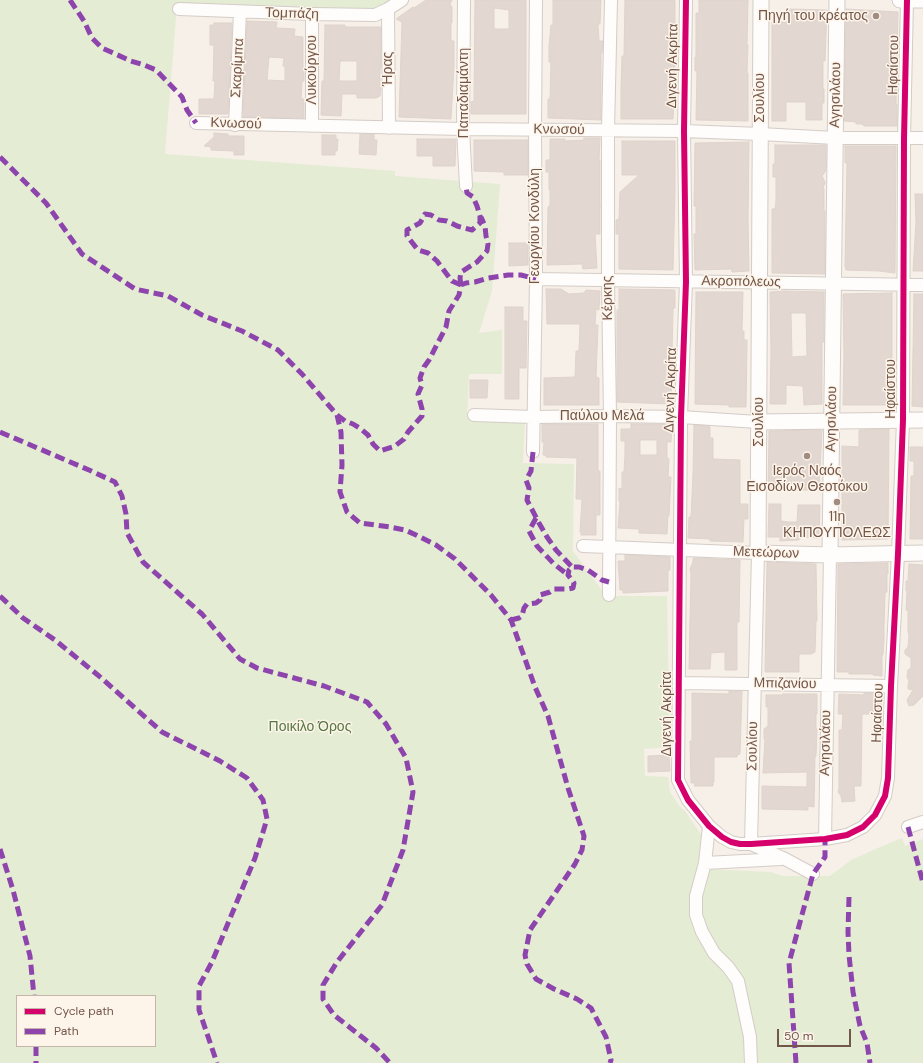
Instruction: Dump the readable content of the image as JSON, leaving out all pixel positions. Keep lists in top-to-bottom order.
{
  "streets": {
    "street": [
      "Τομπάζη",
      "Ηφαίστου",
      "Διγενή Ακρίτα",
      "Σκαρίμπα",
      "Ήρας",
      "Λυκούργου",
      "Παπαδιαμάντη",
      "Αγησιλάου",
      "Σουλίου",
      "Κνωσού",
      "Γεωργίου Κονδύλη",
      "Ακροπόλεως",
      "Κέρκης",
      "Παύλου Μελά",
      "Μετεώρων",
      "Μπιζανίου"
    ]
  },
  "crossings": [
    ["Τομπάζη", "Σκαρίμπα"],
    ["Τομπάζη", "Ήρας"],
    ["Τομπάζη", "Λυκούργου"],
    ["Ηφαίστου", "Αγησιλάου"],
    ["Ηφαίστου", "Σουλίου"],
    ["Ηφαίστου", "Κνωσού"],
    ["Ηφαίστου", "Ακροπόλεως"],
    ["Ηφαίστου", "Παύλου Μελά"],
    ["Ηφαίστου", "Μετεώρων"],
    ["Ηφαίστου", "Μπιζανίου"],
    ["Διγενή Ακρίτα", "Κνωσού"],
    ["Διγενή Ακρίτα", "Ακροπόλεως"],
    ["Διγενή Ακρίτα", "Παύλου Μελά"],
    ["Διγενή Ακρίτα", "Μετεώρων"],
    ["Διγενή Ακρίτα", "Μπιζανίου"],
    ["Σκαρίμπα", "Κνωσού"],
    ["Ήρας", "Κνωσού"],
    ["Λυκούργου", "Κνωσού"],
    ["Παπαδιαμάντη", "Κνωσού"],
    ["Αγησιλάου", "Κνωσού"],
    ["Αγησιλάου", "Ακροπόλεως"],
    ["Αγησιλάου", "Παύλου Μελά"],
    ["Αγησιλάου", "Μετεώρων"],
    ["Αγησιλάου", "Μπιζανίου"],
    ["Σουλίου", "Κνωσού"],
    ["Σουλίου", "Ακροπόλεως"],
    ["Σουλίου", "Παύλου Μελά"],
    ["Σουλίου", "Μετεώρων"],
    ["Σουλίου", "Μπιζανίου"],
    ["Κνωσού", "Γεωργίου Κονδύλη"],
    ["Κνωσού", "Κέρκης"],
    ["Γεωργίου Κονδύλη", "Ακροπόλεως"],
    ["Γεωργίου Κονδύλη", "Παύλου Μελά"],
    ["Ακροπόλεως", "Κέρκης"],
    ["Κέρκης", "Παύλου Μελά"],
    ["Κέρκης", "Μετεώρων"]
  ],
  "parks": ["Ποικίλο Όρος"],
  "places": ["Πηγή του κρέατος", "Ιερός Ναός Εισοδίων Θεοτόκου", "11η ΚΗΠΟΥΠΟΛΕΩΣ"],
  "legend": ["Cycle path", "Path"],
  "scale_bar": "50 m"
}
